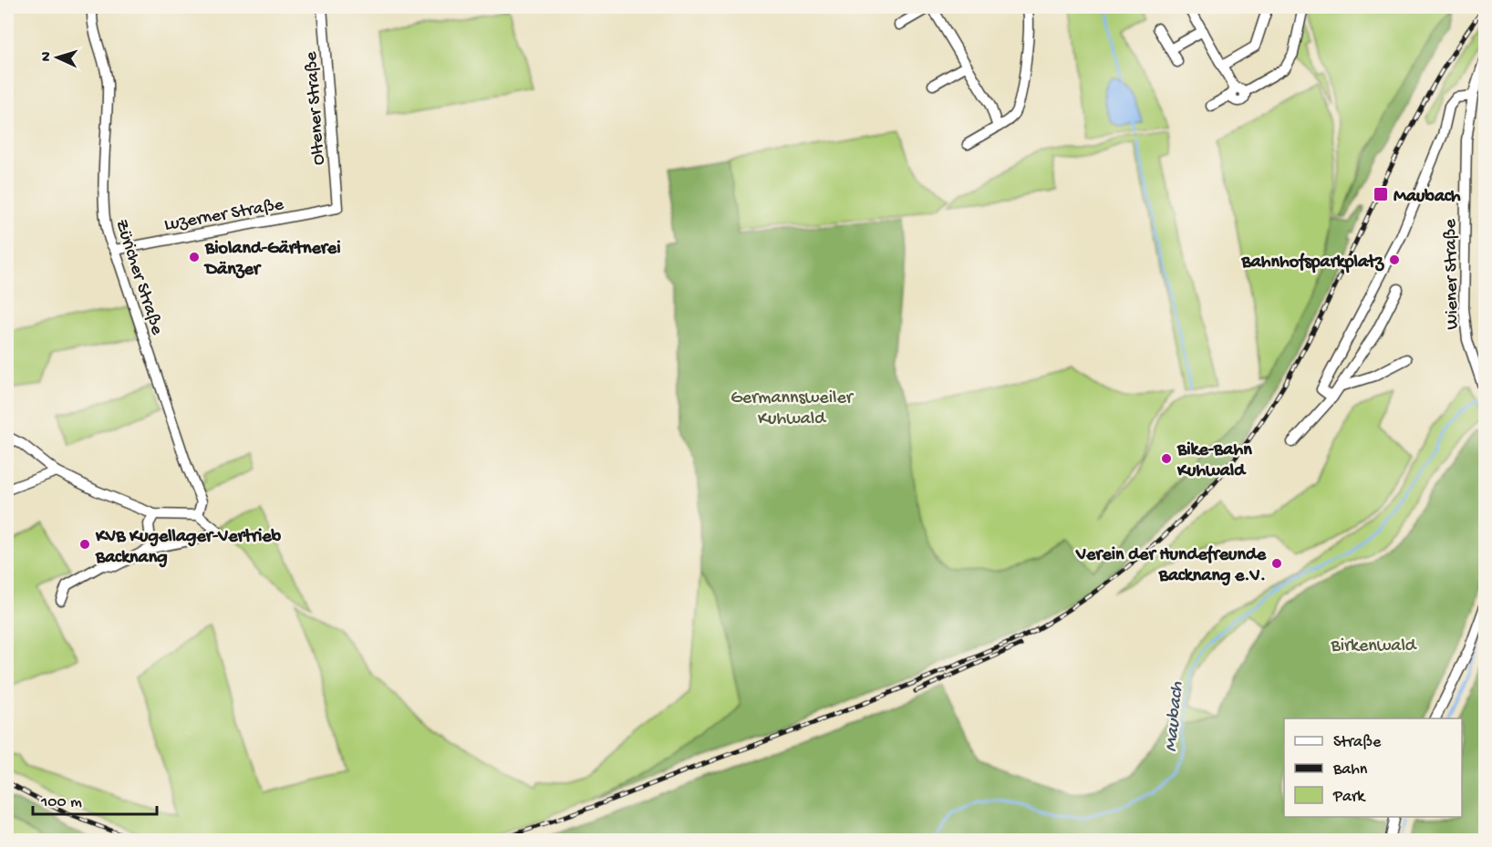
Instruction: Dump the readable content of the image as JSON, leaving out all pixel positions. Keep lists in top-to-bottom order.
{
  "streets": {
    "street": [
      "Oltener Straße",
      "Luzerner Straße",
      "Wiener Straße",
      "Züricher Straße"
    ]
  },
  "crossings": [
    ["Oltener Straße", "Luzerner Straße"],
    ["Luzerner Straße", "Züricher Straße"]
  ],
  "water": ["Maubach"],
  "parks": ["Germannsweiler Kuhwald", "Birkenwald"],
  "places": {
    "transit": ["Maubach"],
    "other": [
      "Bioland-Gärtnerei Dänzer",
      "Bahnhofsparkplatz",
      "Bike-Bahn Kuhwald",
      "KVB Kugellager-Vertrieb Backnang",
      "Verein der Hundefreunde Backnang e.V."
    ]
  },
  "legend": ["Straße", "Bahn", "Park"],
  "scale_bar": "100 m",
  "north": "left"
}
